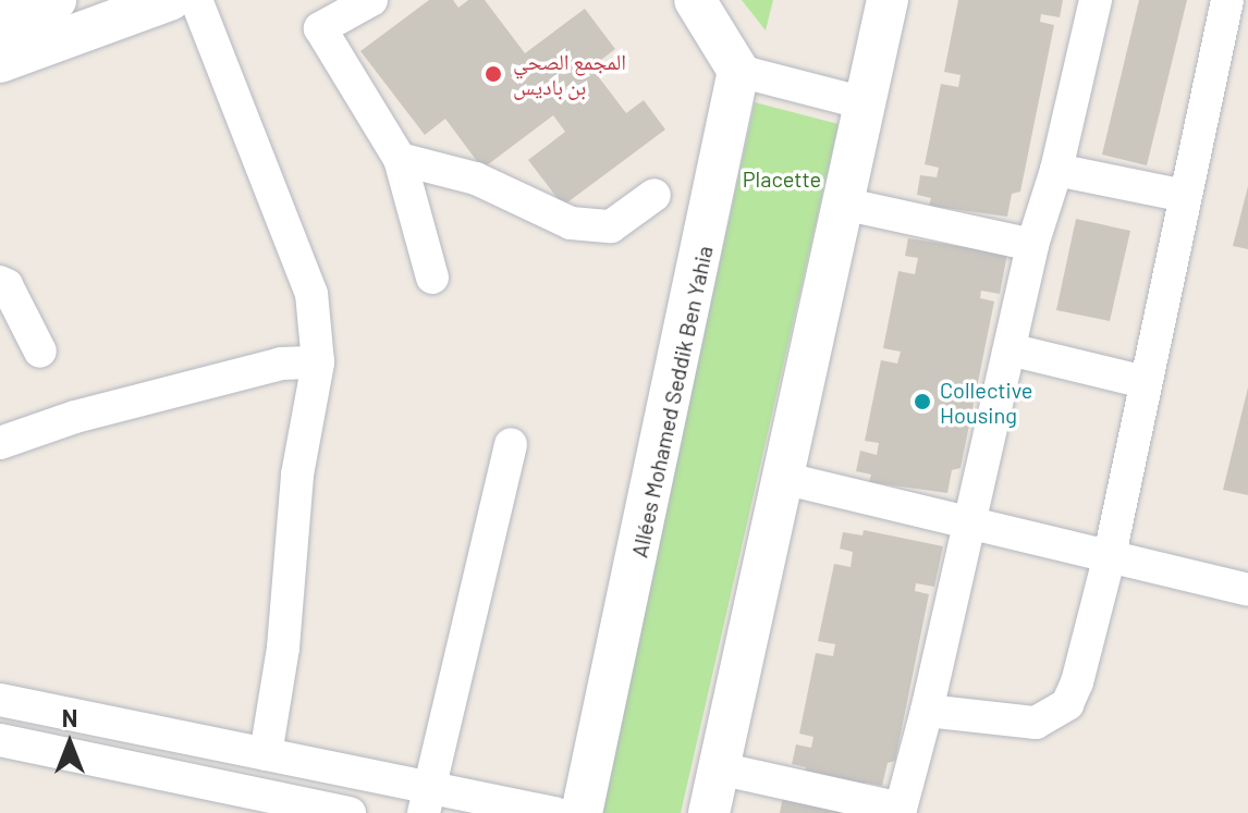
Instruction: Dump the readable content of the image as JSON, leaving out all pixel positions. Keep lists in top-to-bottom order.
{
  "streets": {
    "street": ["Allées Mohamed Seddik Ben Yahia"]
  },
  "parks": ["Placette"],
  "places": ["المجمع الصحي بن باديس", "Collective Housing"],
  "north": "top"
}
